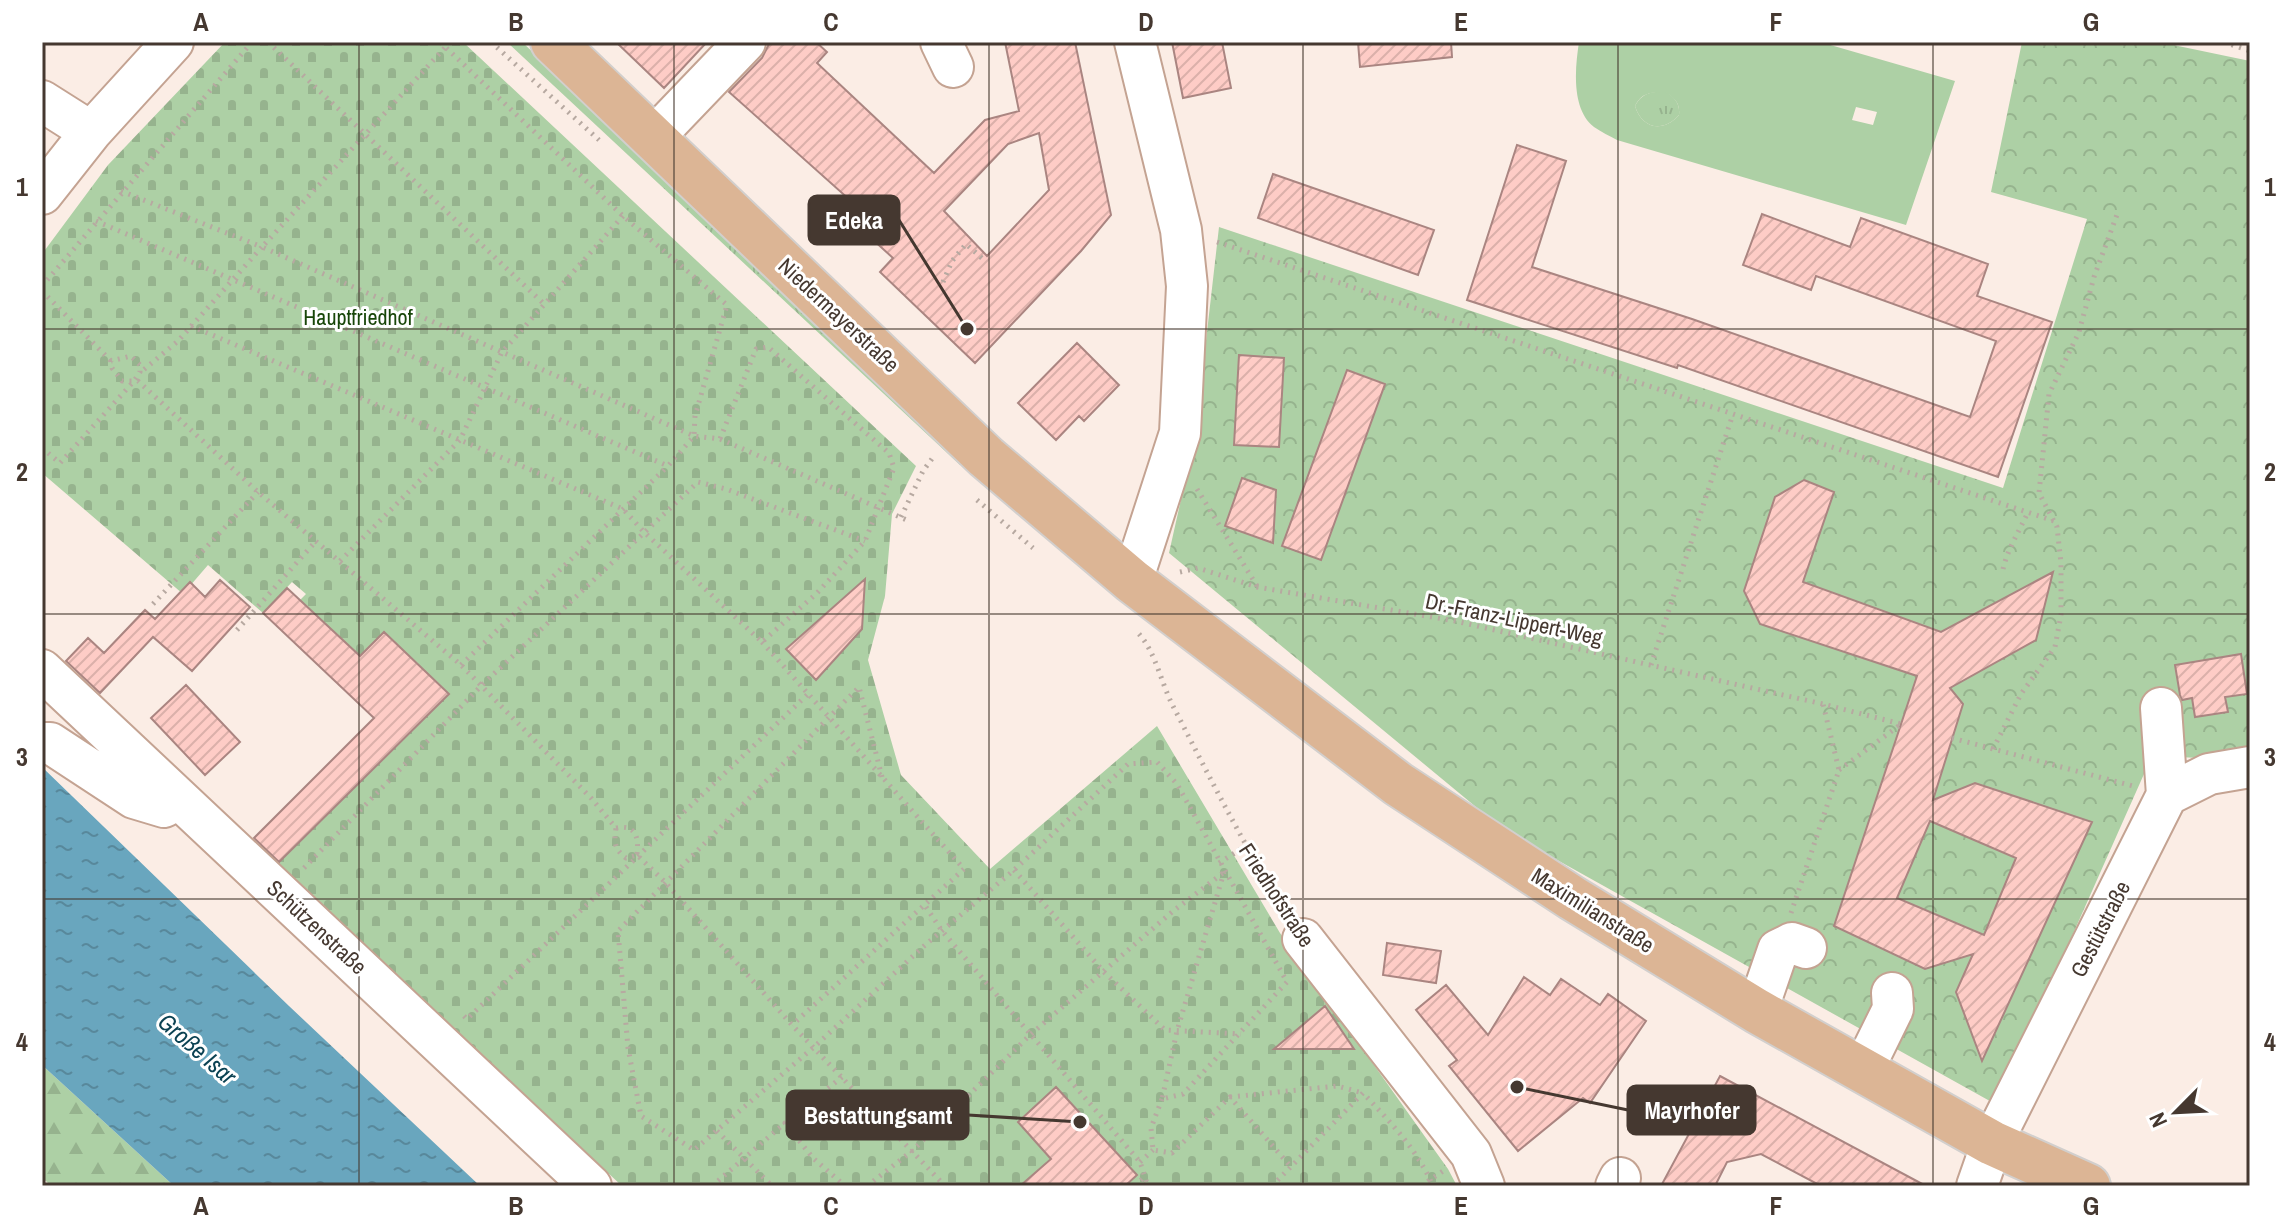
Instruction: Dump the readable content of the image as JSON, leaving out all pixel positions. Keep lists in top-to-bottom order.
{
  "streets": {
    "main road": ["Niedermayerstraße", "Maximilianstraße"],
    "street": ["Friedhofstraße", "Schützenstraße", "Gestütstraße"],
    "path": ["Dr.-Franz-Lippert-Weg"]
  },
  "crossings": [
    ["Niedermayerstraße", "Maximilianstraße"],
    ["Maximilianstraße", "Gestütstraße"]
  ],
  "water": ["Große Isar"],
  "parks": ["Hauptfriedhof"],
  "places": ["Edeka", "Mayrhofer", "Bestattungsamt"],
  "north": "bottom left",
  "grid": {
    "columns": [
      "A",
      "B",
      "C",
      "D",
      "E",
      "F",
      "G"
    ],
    "rows": [
      "1",
      "2",
      "3",
      "4"
    ]
  }
}
